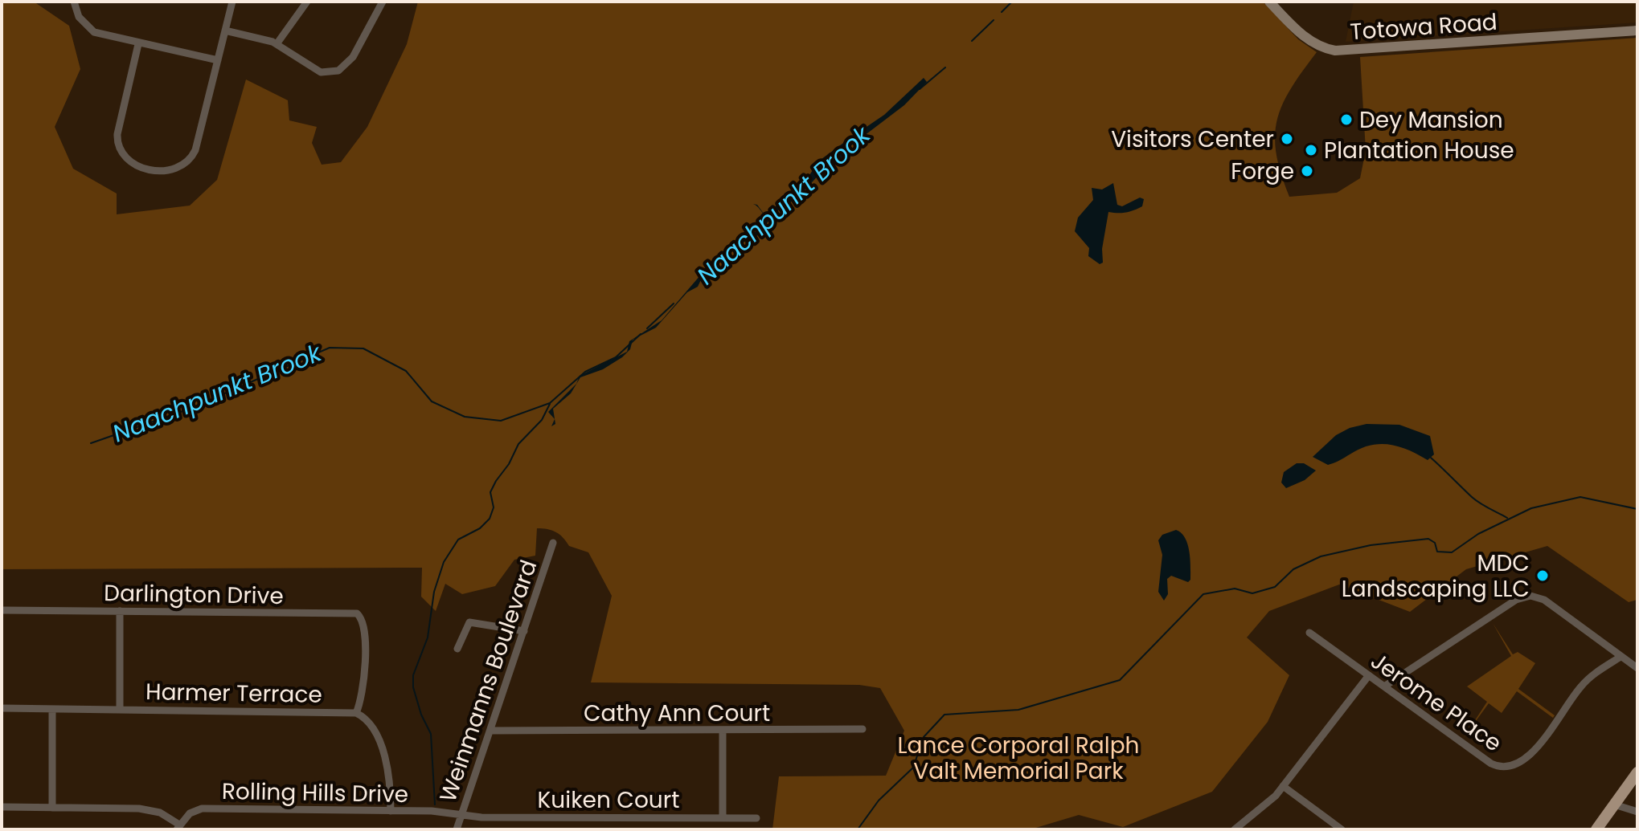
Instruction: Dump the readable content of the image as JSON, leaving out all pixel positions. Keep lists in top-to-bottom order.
{
  "streets": {
    "main road": ["Totowa Road"],
    "street": [
      "Darlington Drive",
      "Weinmanns Boulevard",
      "Harmer Terrace",
      "Jerome Place",
      "Cathy Ann Court",
      "Rolling Hills Drive",
      "Kuiken Court"
    ]
  },
  "crossings": [
    ["Darlington Drive", "Harmer Terrace"],
    ["Weinmanns Boulevard", "Cathy Ann Court"],
    ["Weinmanns Boulevard", "Rolling Hills Drive"],
    ["Weinmanns Boulevard", "Kuiken Court"],
    ["Rolling Hills Drive", "Kuiken Court"]
  ],
  "water": ["Naachpunkt Brook"],
  "parks": ["Lance Corporal Ralph Valt Memorial Park"],
  "places": [
    "Dey Mansion",
    "Visitors Center",
    "Plantation House",
    "Forge",
    "MDC Landscaping LLC"
  ]
}
